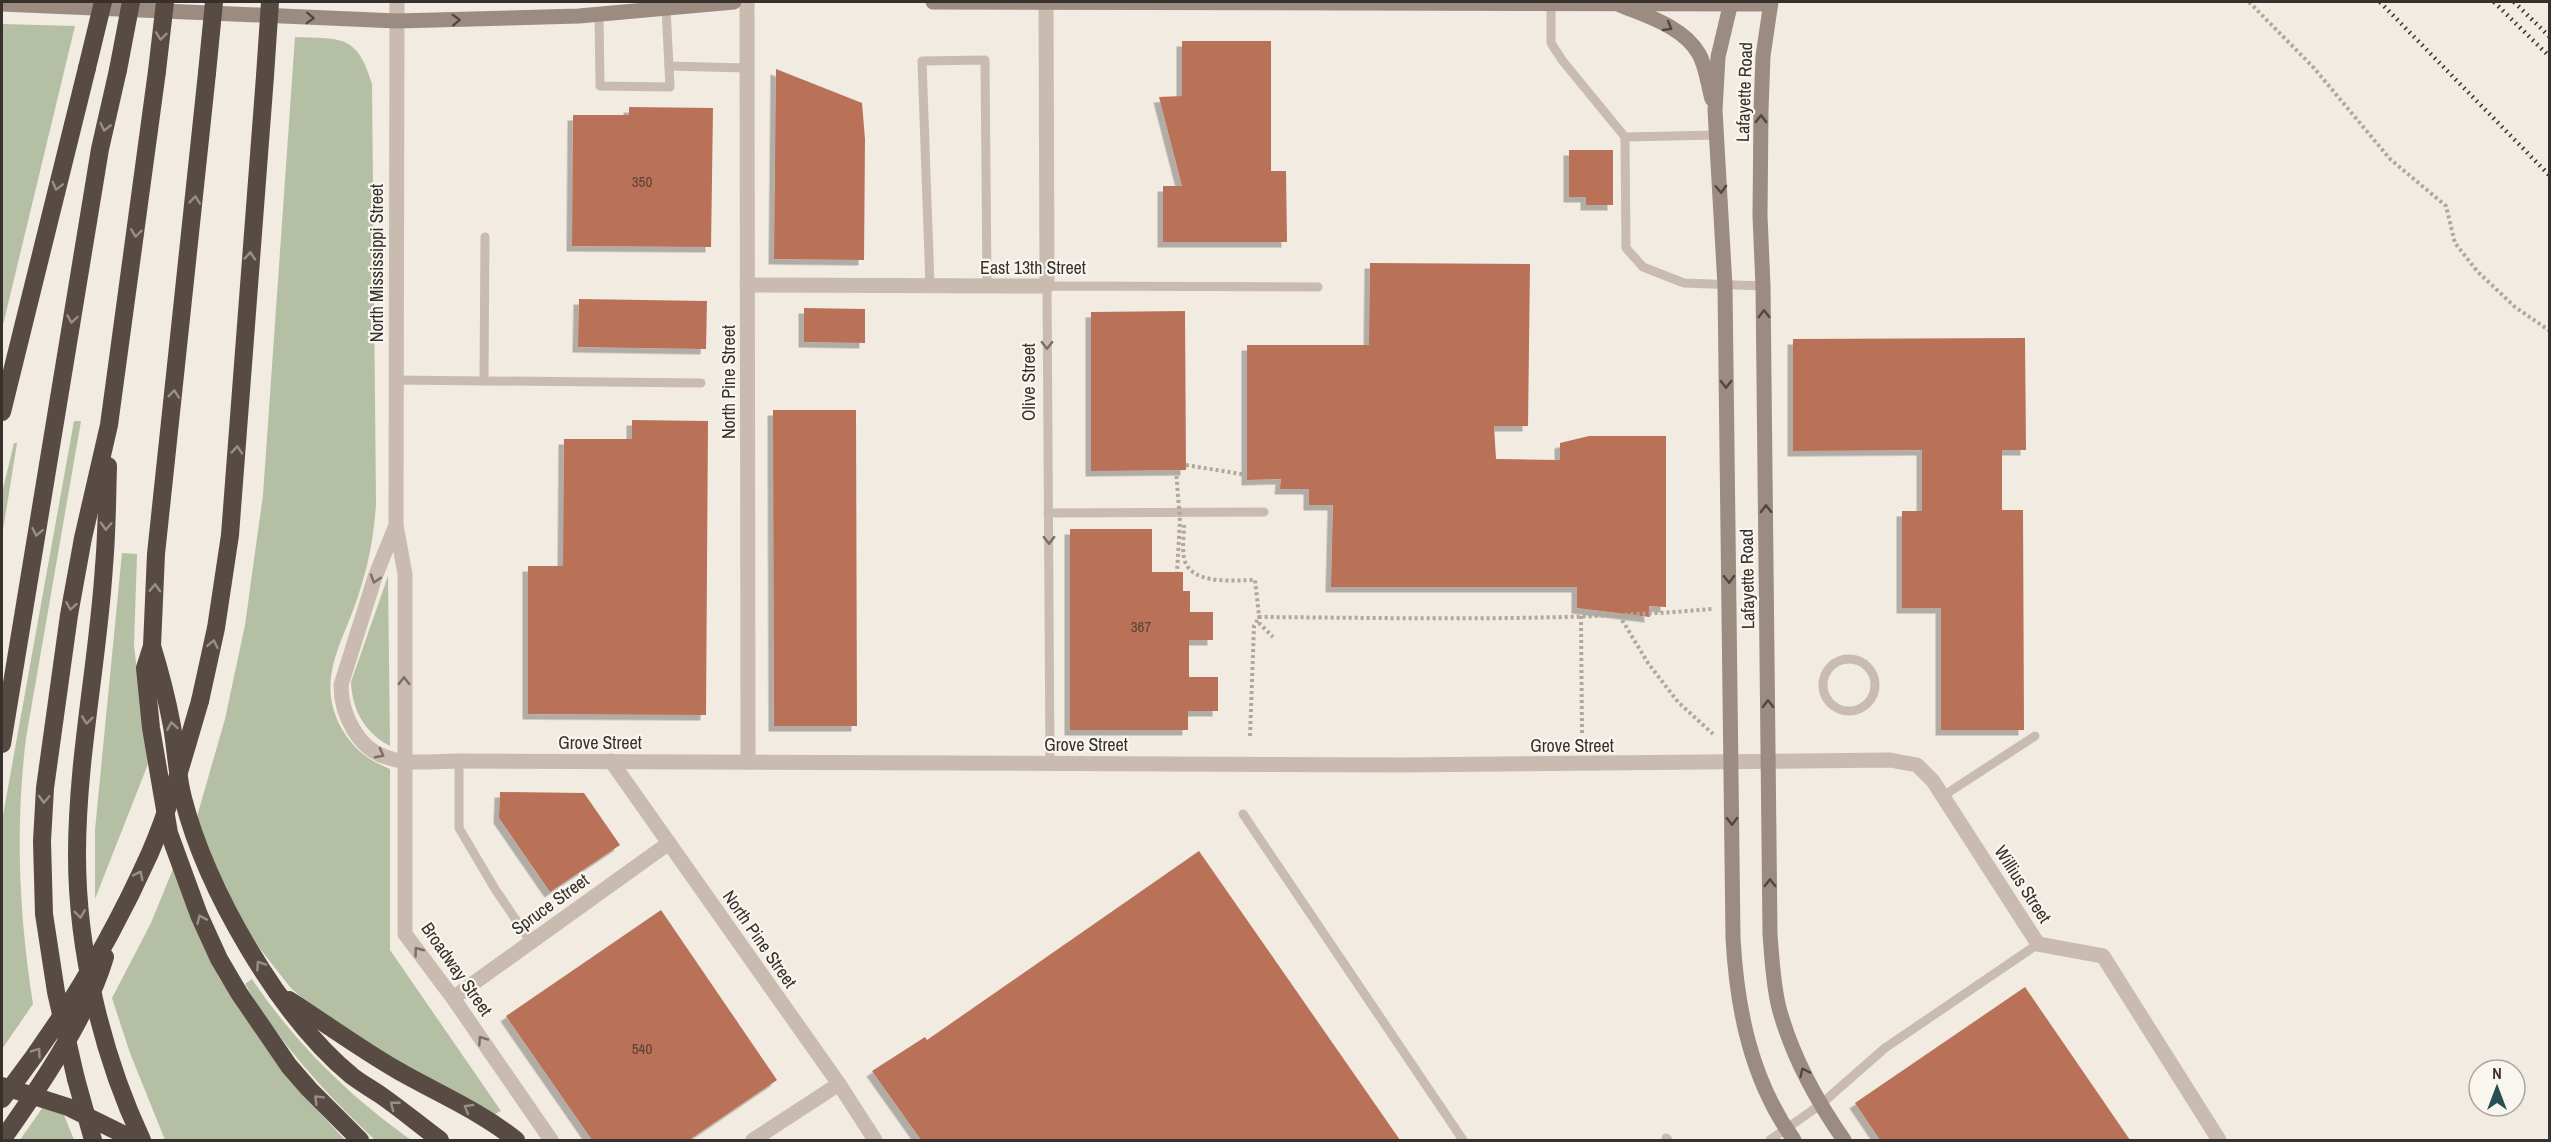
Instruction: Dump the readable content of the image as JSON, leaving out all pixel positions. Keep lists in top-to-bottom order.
{
  "streets": {
    "main road": ["Lafayette Road"],
    "street": [
      "North Mississippi Street",
      "East 13th Street",
      "North Pine Street",
      "Olive Street",
      "Grove Street",
      "Willius Street",
      "Spruce Street",
      "Broadway Street"
    ]
  },
  "crossings": [
    ["Lafayette Road", "Grove Street"],
    ["Lafayette Road", "Willius Street"],
    ["North Mississippi Street", "Grove Street"],
    ["North Mississippi Street", "Broadway Street"],
    ["East 13th Street", "North Pine Street"],
    ["East 13th Street", "Olive Street"],
    ["North Pine Street", "Grove Street"],
    ["North Pine Street", "Spruce Street"],
    ["Olive Street", "Grove Street"],
    ["Grove Street", "Willius Street"],
    ["Grove Street", "Broadway Street"],
    ["Spruce Street", "Broadway Street"]
  ],
  "one_way": ["Olive Street", "Broadway Street"],
  "house_numbers": ["350", "367", "540"],
  "north": "top"
}
